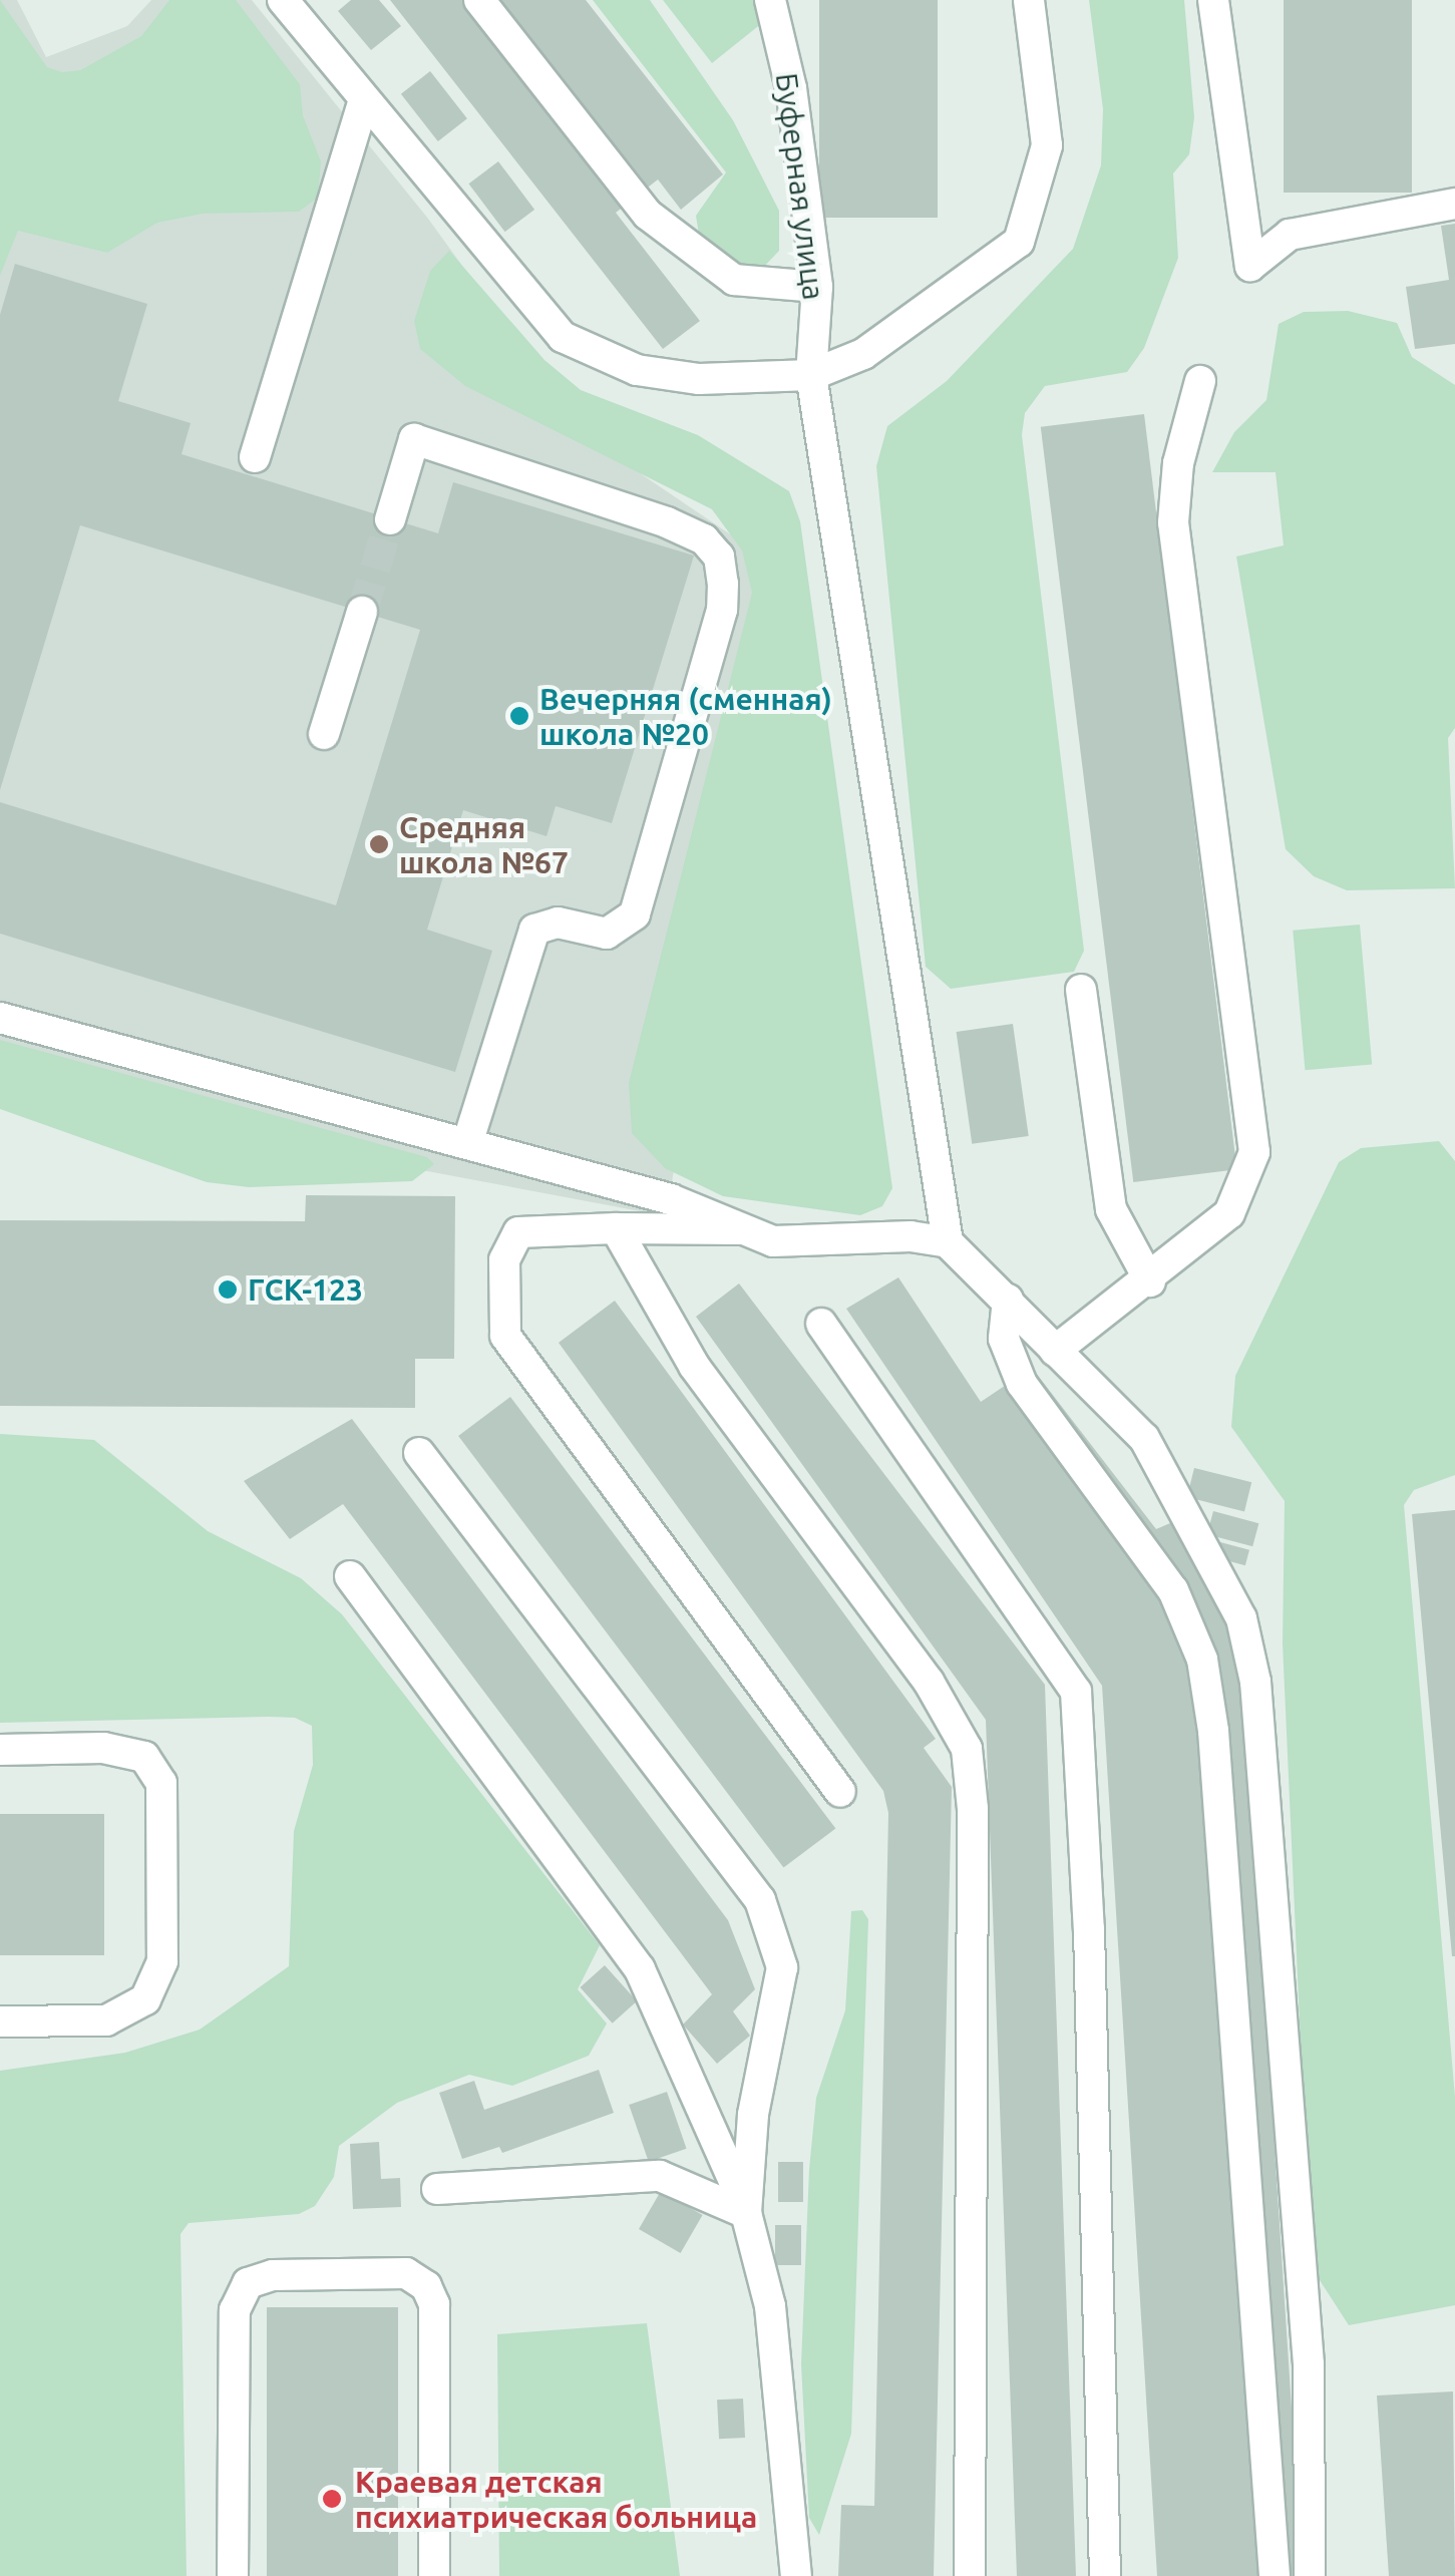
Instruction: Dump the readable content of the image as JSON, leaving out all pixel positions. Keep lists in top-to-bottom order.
{
  "streets": {
    "lane": ["Буферная улица"]
  },
  "places": [
    "Вечерняя (сменная) школа №20",
    "Средняя школа №67",
    "ГСК-123",
    "Краевая детская психиатрическая больница"
  ]
}
